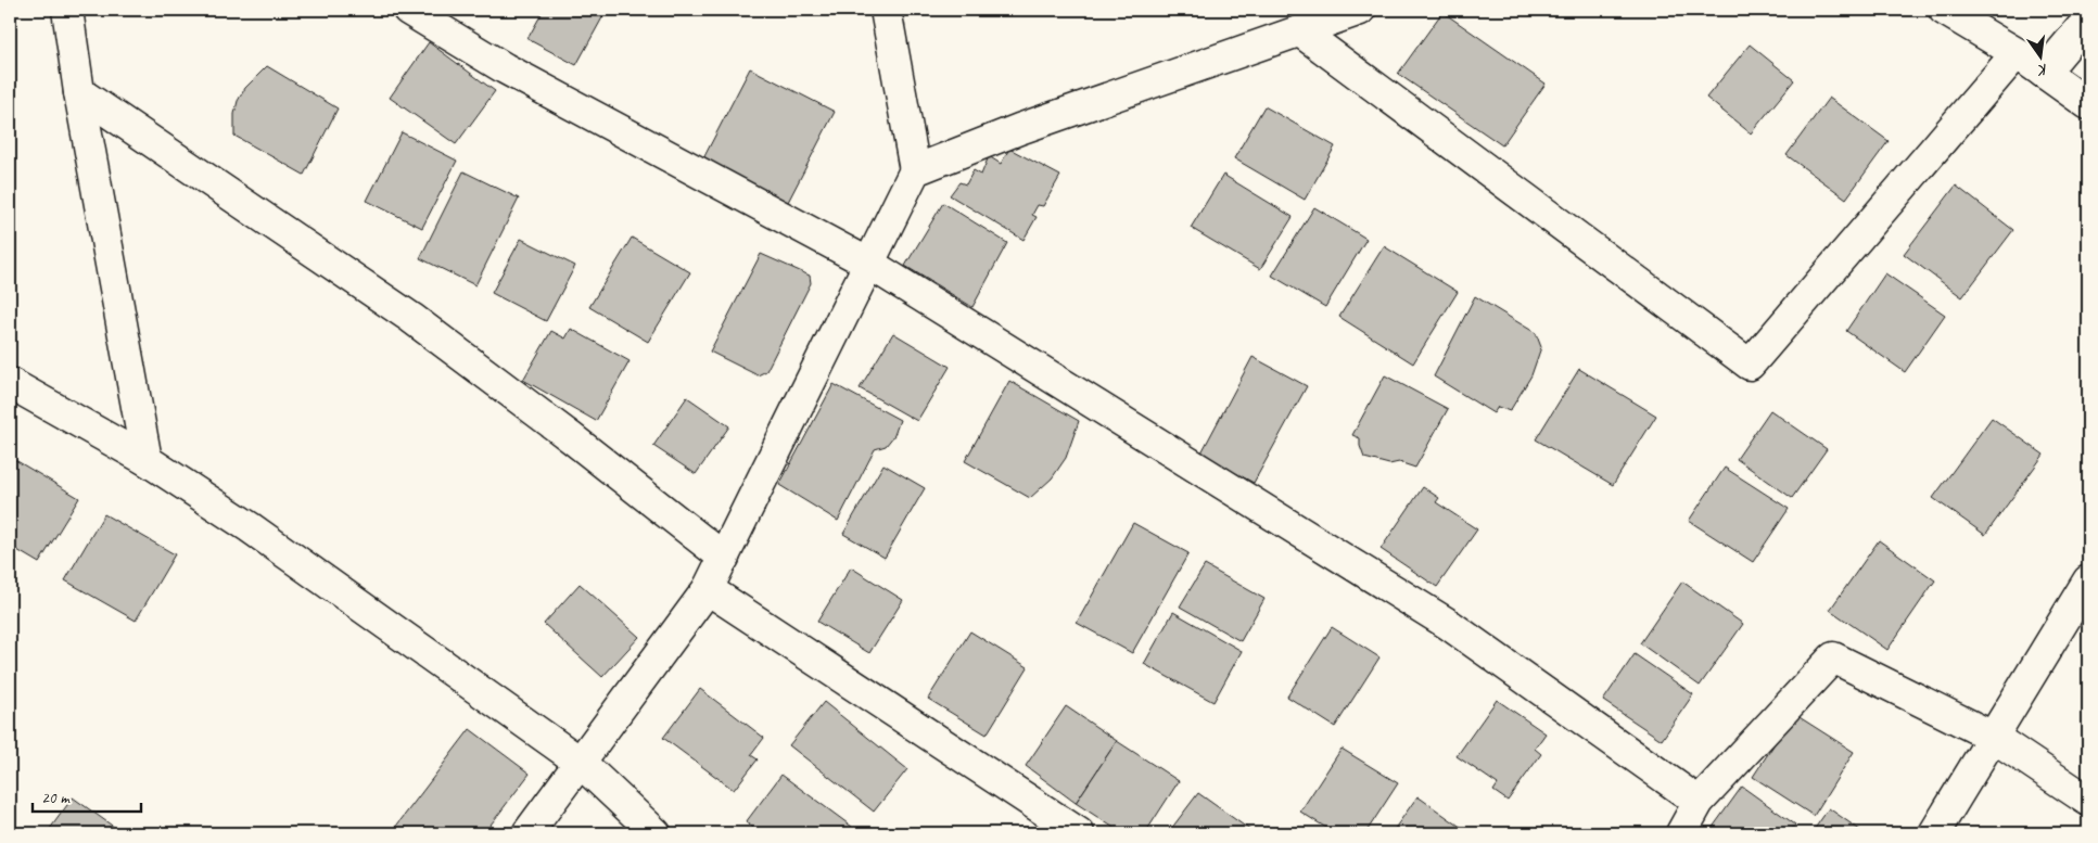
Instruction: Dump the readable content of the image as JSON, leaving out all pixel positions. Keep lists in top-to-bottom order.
{
  "scale_bar": "20 m",
  "north": "bottom"
}
